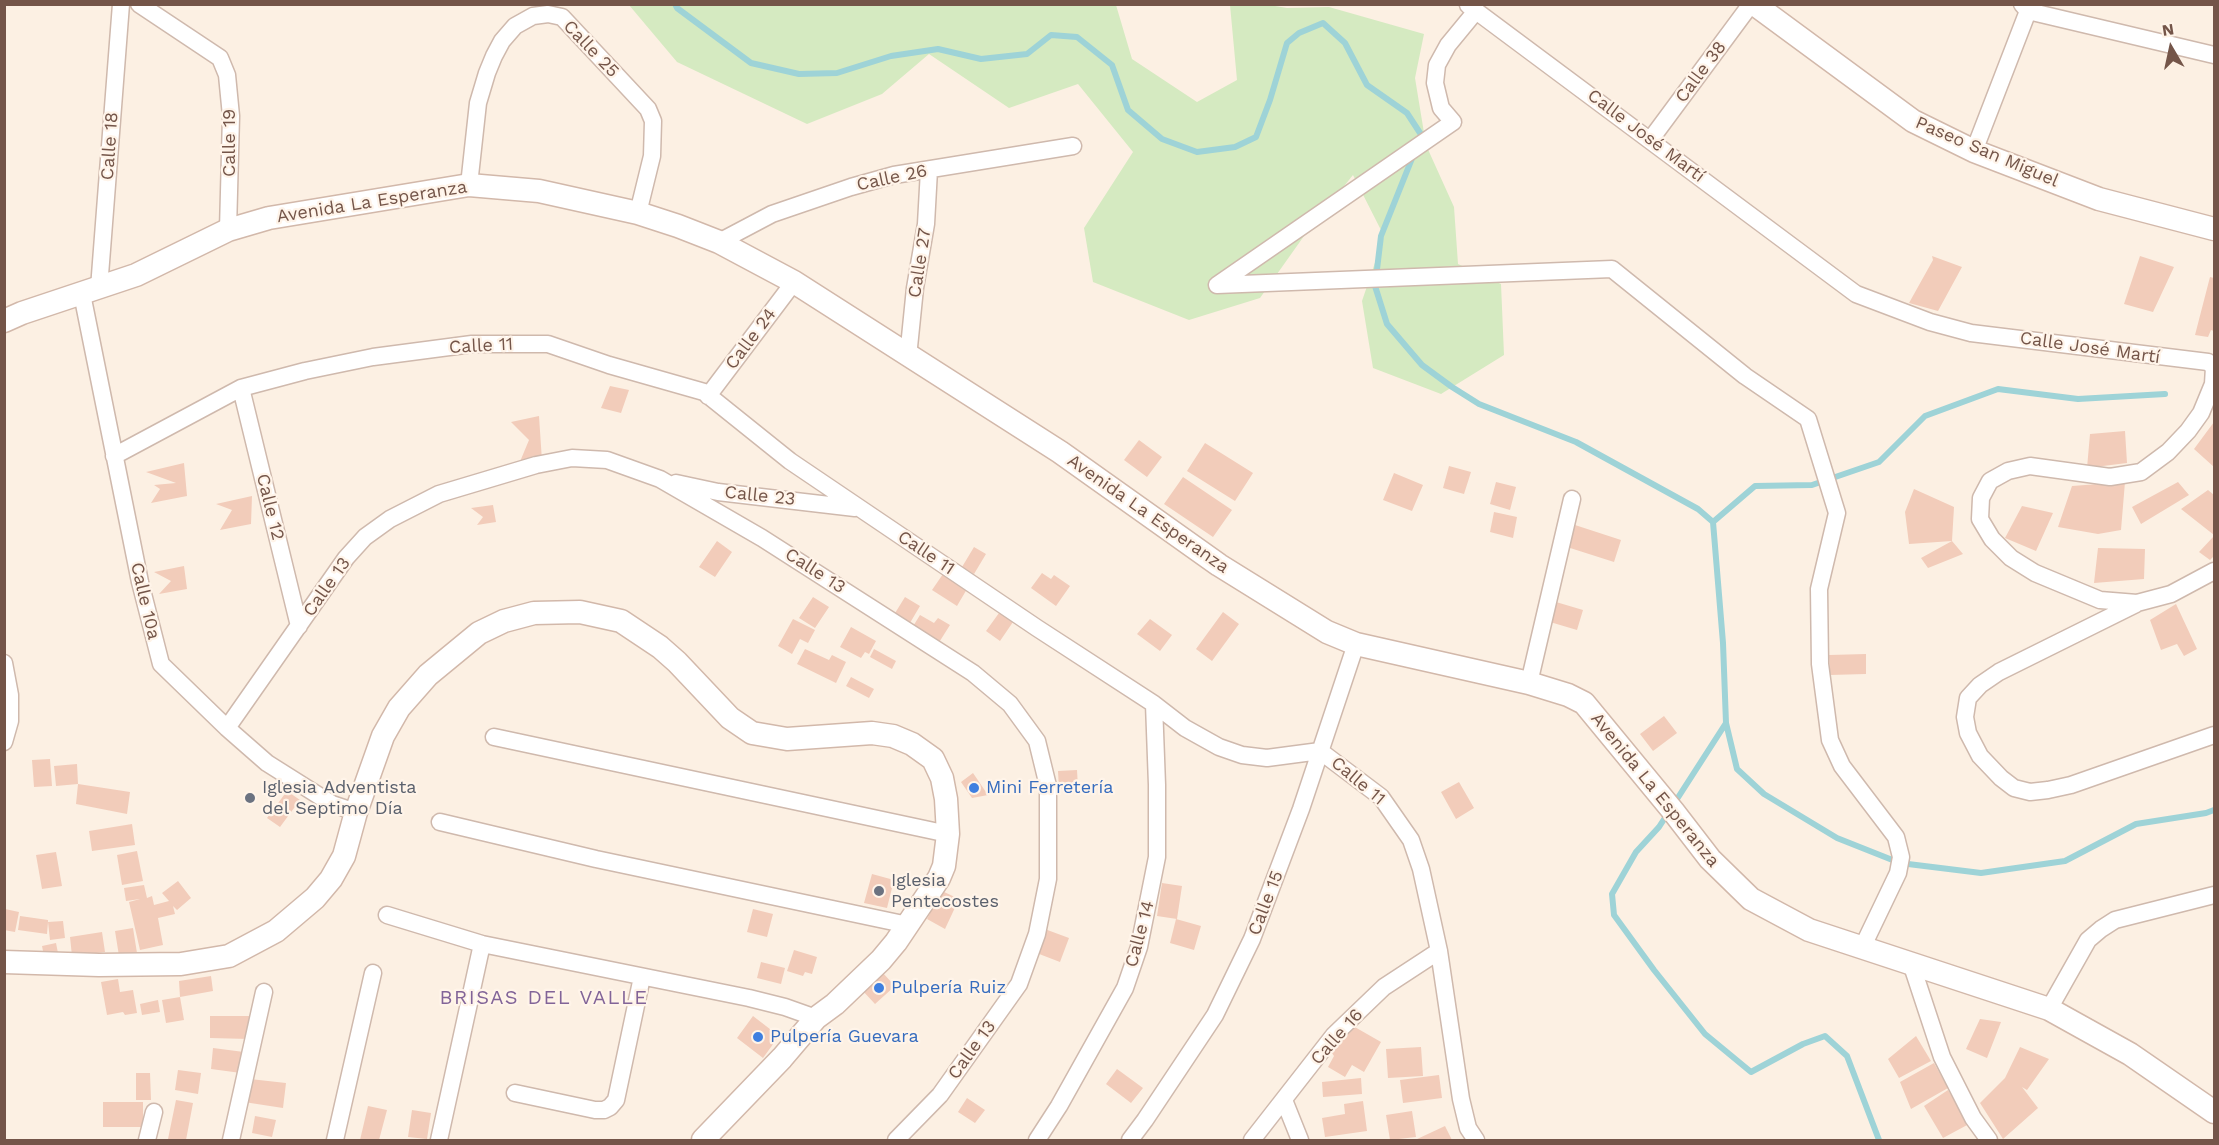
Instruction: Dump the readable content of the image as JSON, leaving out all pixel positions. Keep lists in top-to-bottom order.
{
  "streets": {
    "street": [
      "Calle 25",
      "Calle 38",
      "Calle José Martí",
      "Calle 19",
      "Calle 18",
      "Paseo San Miguel",
      "Calle 26",
      "Avenida La Esperanza",
      "Calle 27",
      "Calle 24",
      "Calle 11",
      "Calle 23",
      "Calle 12",
      "Calle 13",
      "Calle 10a",
      "Calle 15",
      "Calle 14",
      "Calle 16"
    ]
  },
  "crossings": [
    ["Calle 25", "Avenida La Esperanza"],
    ["Calle 38", "Calle José Martí"],
    ["Calle 38", "Paseo San Miguel"],
    ["Calle 19", "Avenida La Esperanza"],
    ["Calle 18", "Avenida La Esperanza"],
    ["Calle 18", "Calle 10a"],
    ["Calle 26", "Avenida La Esperanza"],
    ["Calle 26", "Calle 27"],
    ["Avenida La Esperanza", "Calle 27"],
    ["Avenida La Esperanza", "Calle 24"],
    ["Avenida La Esperanza", "Calle 10a"],
    ["Avenida La Esperanza", "Calle 15"],
    ["Calle 24", "Calle 11"],
    ["Calle 11", "Calle 23"],
    ["Calle 11", "Calle 12"],
    ["Calle 11", "Calle 10a"],
    ["Calle 11", "Calle 15"],
    ["Calle 11", "Calle 14"],
    ["Calle 11", "Calle 16"],
    ["Calle 23", "Calle 13"],
    ["Calle 12", "Calle 13"],
    ["Calle 13", "Calle 10a"]
  ],
  "districts": ["BRISAS DEL VALLE"],
  "places": [
    "Mini Ferretería",
    "Iglesia Adventista del Septimo Día",
    "Iglesia Pentecostes",
    "Pulpería Ruiz",
    "Pulpería Guevara"
  ],
  "north": "top"
}
